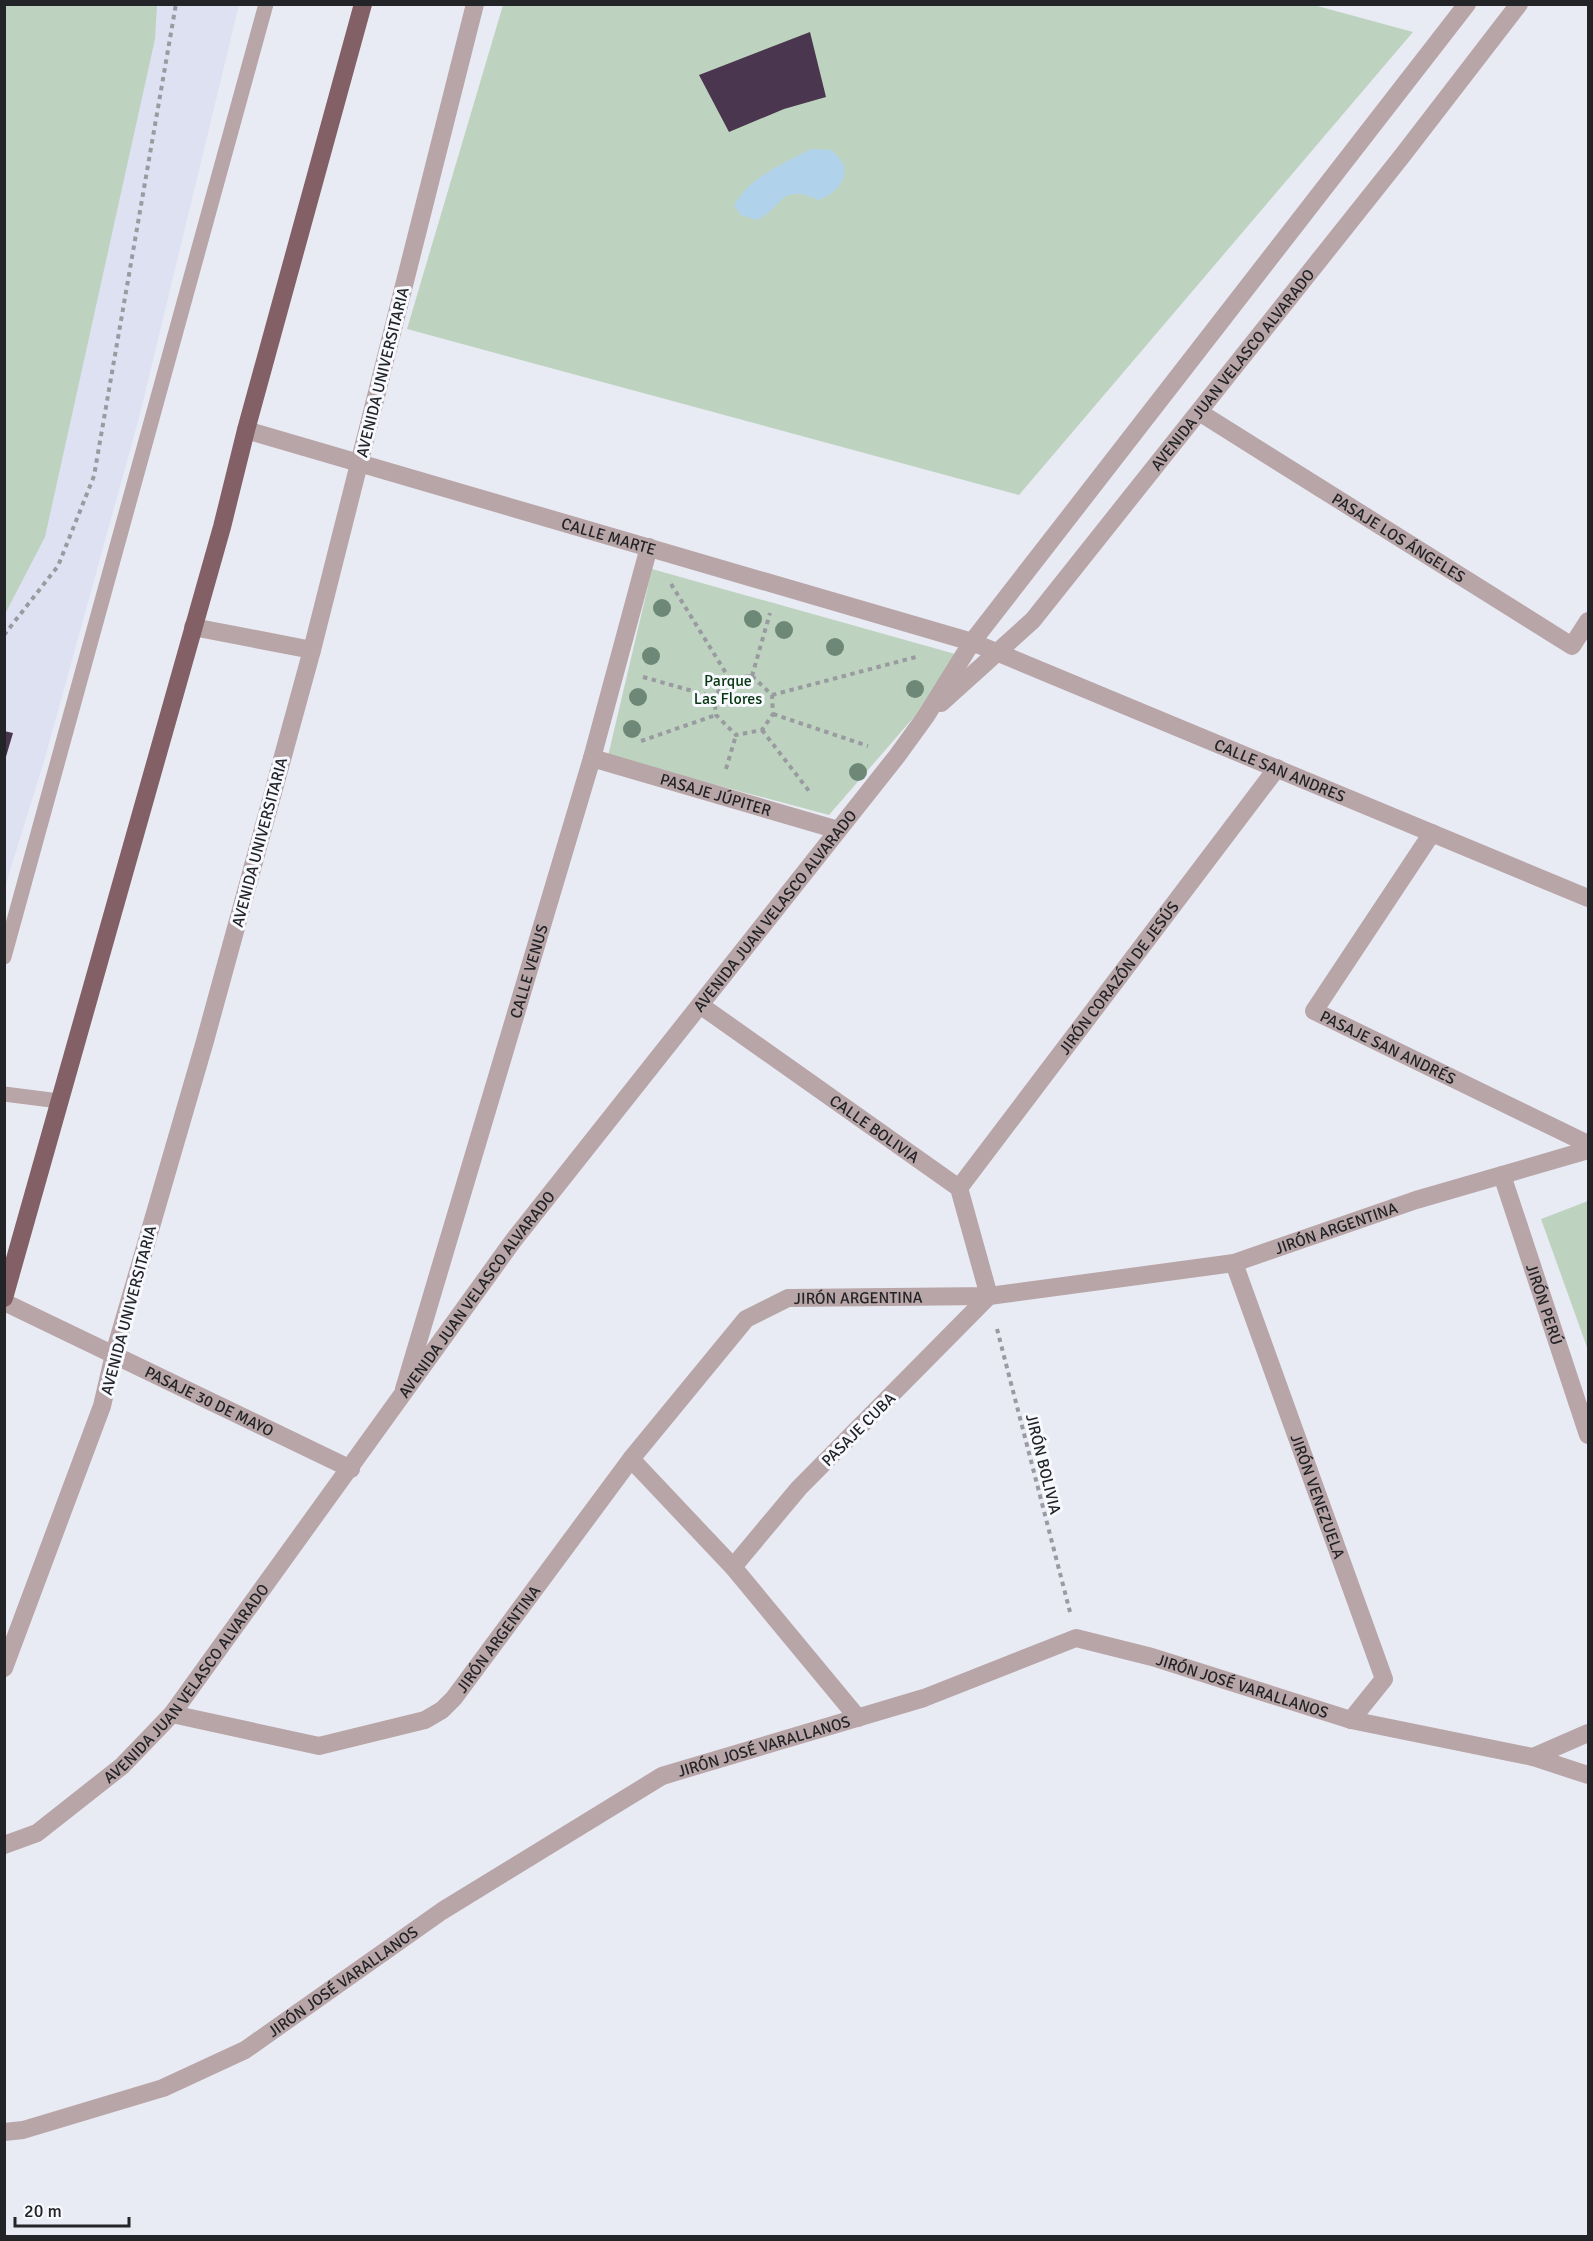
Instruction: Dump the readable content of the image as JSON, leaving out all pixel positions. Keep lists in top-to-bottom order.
{
  "streets": {
    "street": [
      "AVENIDA JUAN VELASCO ALVARADO",
      "AVENIDA UNIVERSITARIA",
      "CALLE MARTE",
      "PASAJE LOS ÁNGELES",
      "CALLE SAN ANDRES",
      "PASAJE JÚPITER",
      "CALLE VENUS",
      "JIRÓN CORAZÓN DE JESÚS",
      "PASAJE SAN ANDRÉS",
      "CALLE BOLIVIA",
      "JIRÓN ARGENTINA",
      "JIRÓN PERÚ",
      "PASAJE 30 DE MAYO",
      "PASAJE CUBA",
      "JIRÓN VENEZUELA",
      "JIRÓN JOSÉ VARALLANOS"
    ],
    "path": ["JIRÓN BOLIVIA"]
  },
  "crossings": [
    ["AVENIDA JUAN VELASCO ALVARADO", "CALLE MARTE"],
    ["AVENIDA JUAN VELASCO ALVARADO", "PASAJE LOS ÁNGELES"],
    ["AVENIDA JUAN VELASCO ALVARADO", "CALLE SAN ANDRES"],
    ["AVENIDA JUAN VELASCO ALVARADO", "PASAJE JÚPITER"],
    ["AVENIDA JUAN VELASCO ALVARADO", "CALLE VENUS"],
    ["AVENIDA JUAN VELASCO ALVARADO", "CALLE BOLIVIA"],
    ["AVENIDA JUAN VELASCO ALVARADO", "JIRÓN ARGENTINA"],
    ["AVENIDA JUAN VELASCO ALVARADO", "PASAJE 30 DE MAYO"],
    ["AVENIDA UNIVERSITARIA", "CALLE MARTE"],
    ["AVENIDA UNIVERSITARIA", "PASAJE 30 DE MAYO"],
    ["CALLE MARTE", "CALLE SAN ANDRES"],
    ["CALLE MARTE", "CALLE VENUS"],
    ["CALLE SAN ANDRES", "JIRÓN CORAZÓN DE JESÚS"],
    ["CALLE SAN ANDRES", "PASAJE SAN ANDRÉS"],
    ["PASAJE JÚPITER", "CALLE VENUS"],
    ["JIRÓN CORAZÓN DE JESÚS", "CALLE BOLIVIA"],
    ["JIRÓN ARGENTINA", "JIRÓN PERÚ"],
    ["JIRÓN ARGENTINA", "PASAJE CUBA"],
    ["JIRÓN ARGENTINA", "JIRÓN BOLIVIA"],
    ["JIRÓN ARGENTINA", "JIRÓN VENEZUELA"],
    ["PASAJE CUBA", "JIRÓN BOLIVIA"],
    ["JIRÓN BOLIVIA", "JIRÓN JOSÉ VARALLANOS"],
    ["JIRÓN VENEZUELA", "JIRÓN JOSÉ VARALLANOS"]
  ],
  "parks": ["Parque Las Flores"],
  "scale_bar": "20 m"
}
